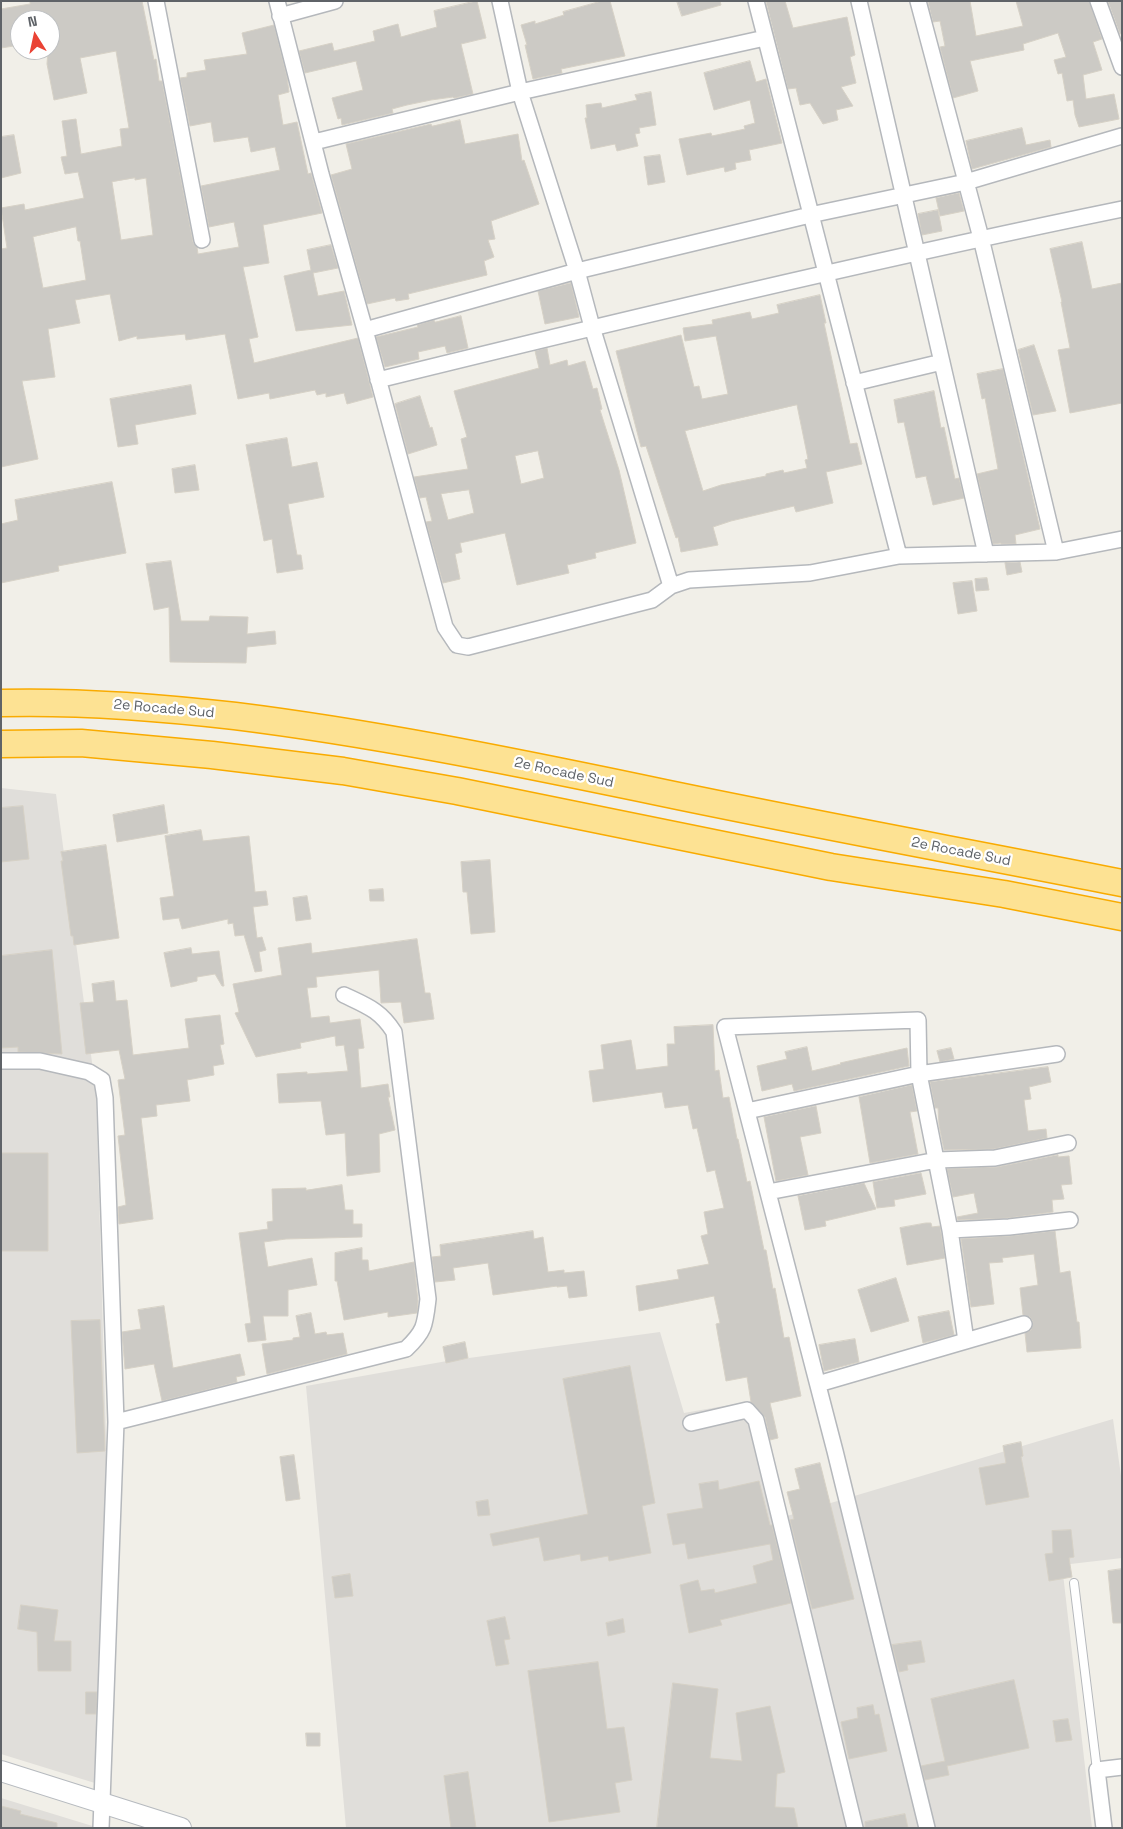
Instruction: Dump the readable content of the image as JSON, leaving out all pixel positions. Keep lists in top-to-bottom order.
{
  "streets": {
    "highway": ["2e Rocade Sud"]
  },
  "north": "top"
}
